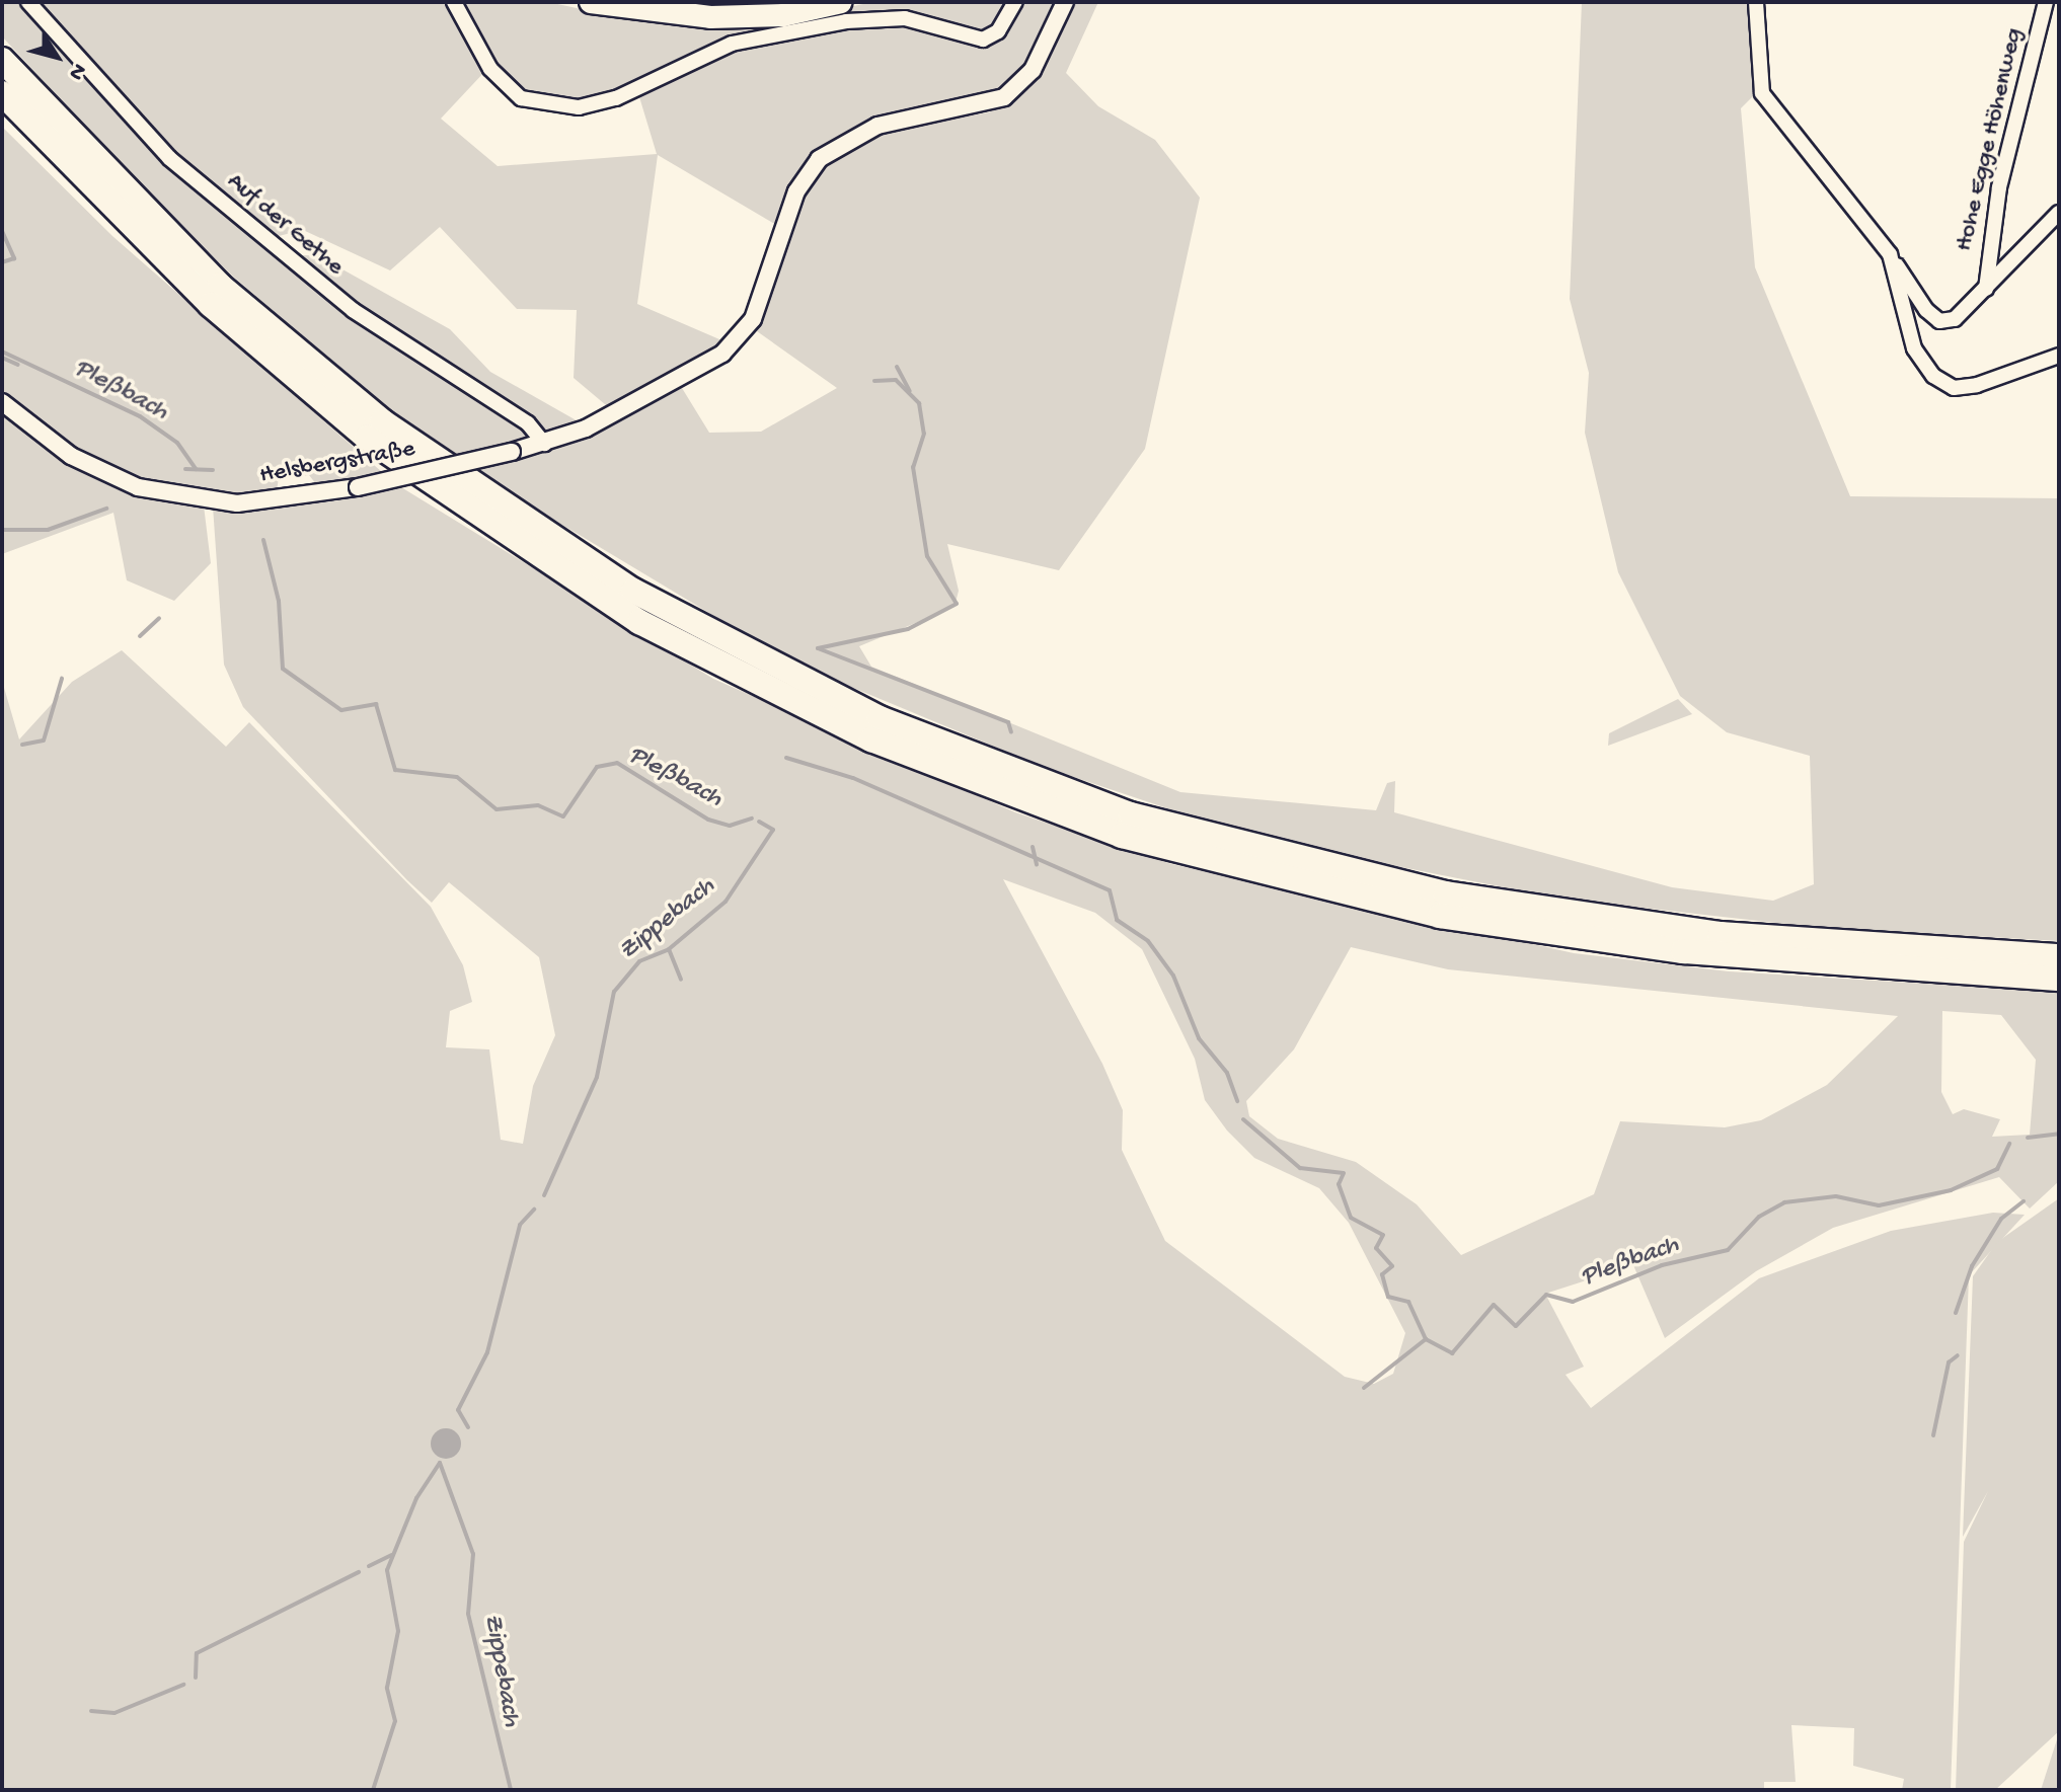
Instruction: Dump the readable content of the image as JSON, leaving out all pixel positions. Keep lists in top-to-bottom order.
{
  "streets": {
    "street": ["Hohe Egge Höhenweg", "Auf der Gethe", "Helsbergstraße"]
  },
  "crossings": [
    ["Auf der Gethe", "Helsbergstraße"]
  ],
  "water": ["Pleßbach", "Zippebach"],
  "north": "bottom right"
}
